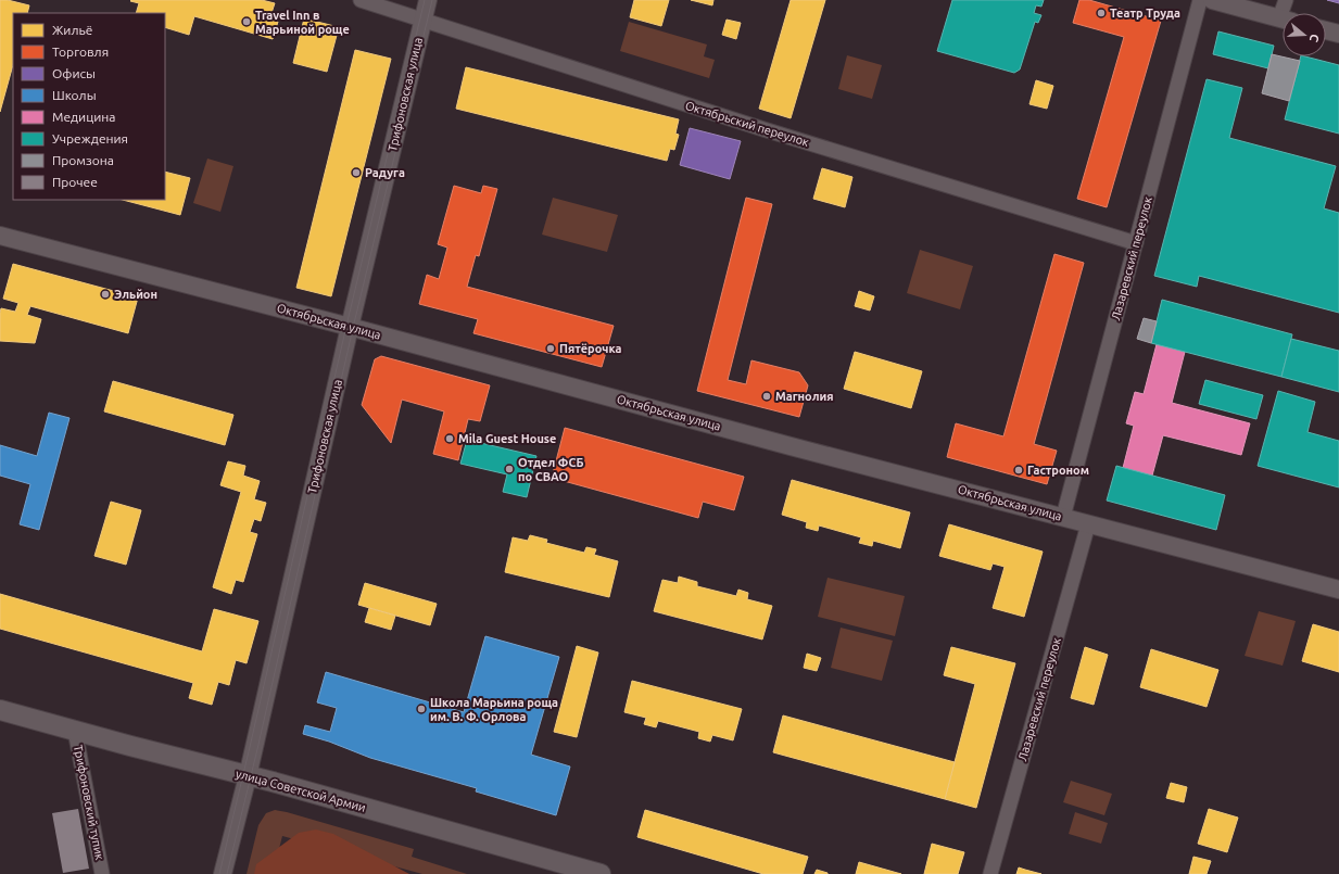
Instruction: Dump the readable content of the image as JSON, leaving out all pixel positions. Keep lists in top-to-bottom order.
{
  "streets": {
    "main road": ["улица Советской Армии"],
    "street": [
      "Трифоновская улица",
      "Октябрьский переулок",
      "Лазаревский переулок",
      "Октябрьская улица",
      "Трифоновский тупик"
    ]
  },
  "crossings": [
    ["Трифоновская улица", "Октябрьский переулок"],
    ["Трифоновская улица", "Октябрьская улица"],
    ["Трифоновская улица", "улица Советской Армии"],
    ["Октябрьский переулок", "Лазаревский переулок"],
    ["Лазаревский переулок", "Октябрьская улица"],
    ["улица Советской Армии", "Трифоновский тупик"]
  ],
  "places": [
    "Театр Труда",
    "Travel Inn в Марьиной роще",
    "Радуга",
    "Эльйон",
    "Пятёрочка",
    "Магнолия",
    "Mila Guest House",
    "Отдел ФСБ по СВАО",
    "Гастроном",
    "Школа Марьина роща им. В. Ф. Орлова"
  ],
  "legend": [
    "Жильё",
    "Торговля",
    "Офисы",
    "Школы",
    "Медицина",
    "Учреждения",
    "Промзона",
    "Прочее"
  ],
  "north": "right"
}
